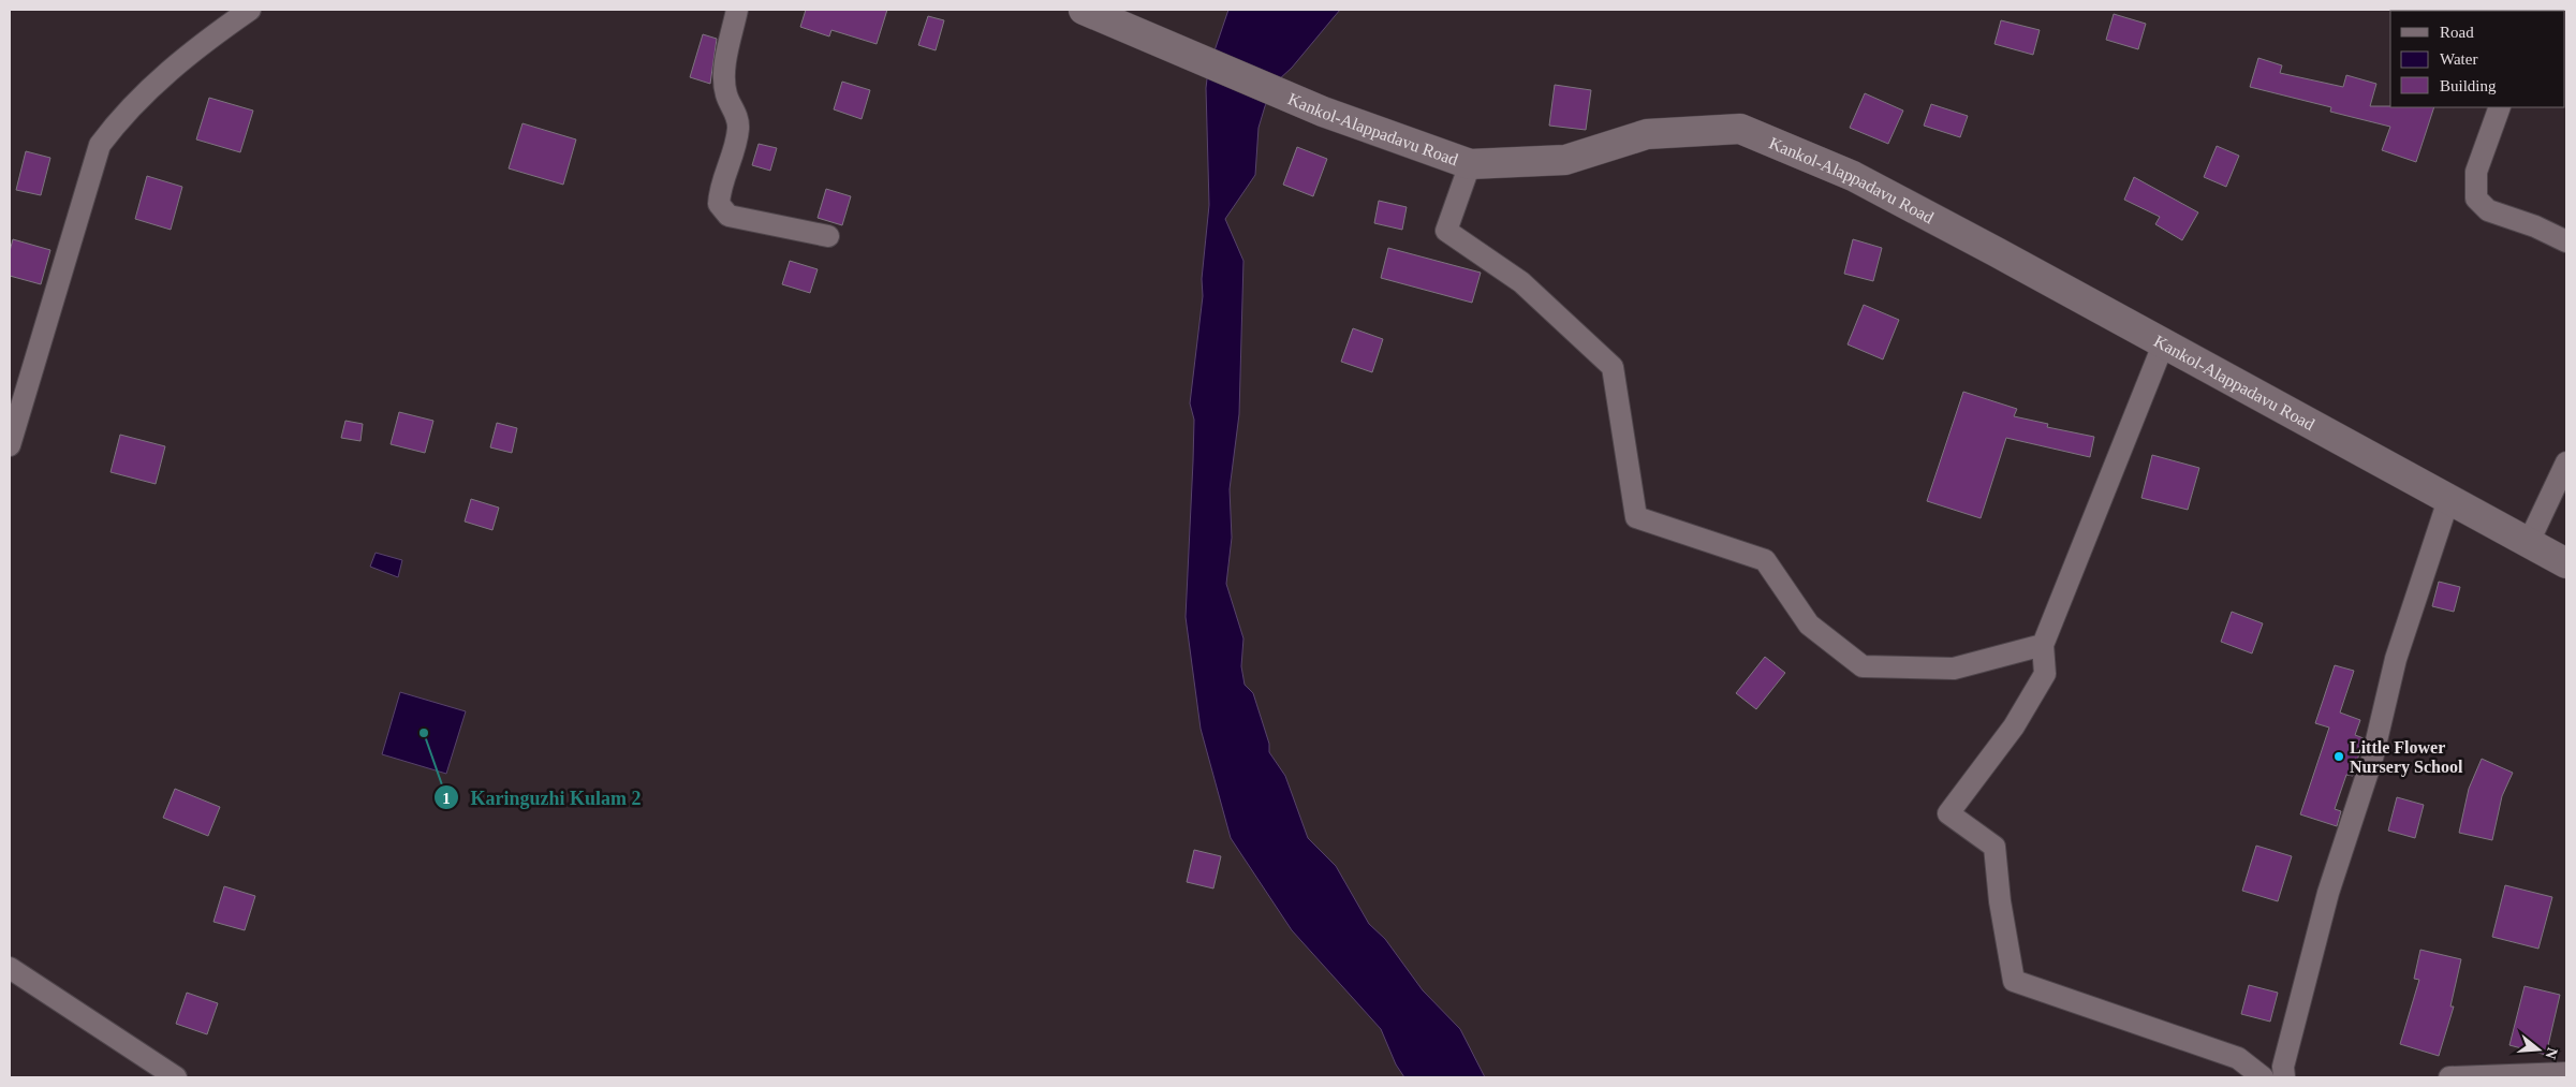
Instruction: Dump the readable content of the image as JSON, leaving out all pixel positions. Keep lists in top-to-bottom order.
{
  "streets": {
    "main road": ["Kankol-Alappadavu Road"]
  },
  "places": ["Karinguzhi Kulam 2", "Little Flower Nursery School"],
  "legend": ["Road", "Water", "Building"],
  "north": "right"
}
